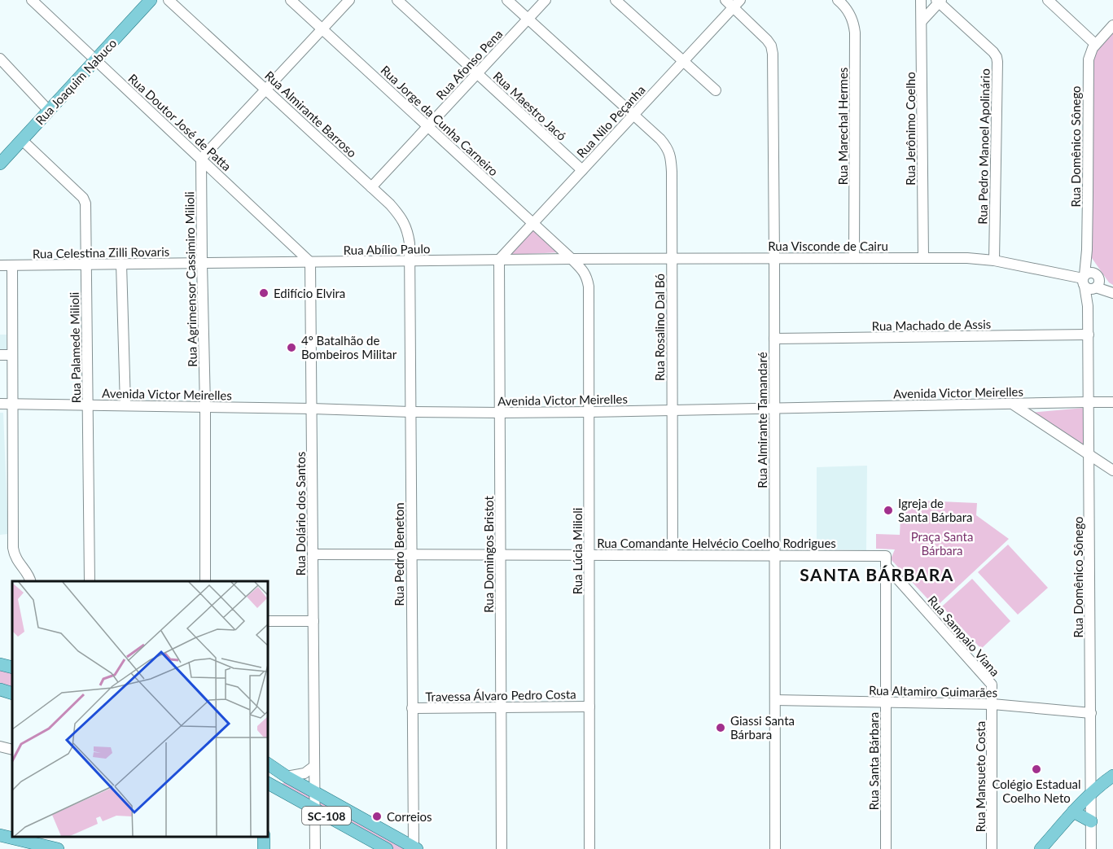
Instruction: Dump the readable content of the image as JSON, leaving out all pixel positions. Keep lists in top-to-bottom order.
{
  "streets": {
    "main road": ["Rua Joaquim Nabuco", "SC-108"],
    "street": [
      "Rua Afonso Pena",
      "Rua Maestro Jacó",
      "Rua Almirante Barroso",
      "Rua Jorge da Cunha Carneiro",
      "Rua Nilo Peçanha",
      "Rua Doutor José de Patta",
      "Rua Marechal Hermes",
      "Rua Jerônimo Coelho",
      "Rua Pedro Manoel Apolinário",
      "Rua Domênico Sônego",
      "Rua Visconde de Cairu",
      "Rua Abílio Paulo",
      "Rua Celestina Zilli Rovaris",
      "Rua Agrimensor Cassimiro Milioli",
      "Rua Machado de Assis",
      "Rua Rosalino Dal Bó",
      "Rua Palamede Milioli",
      "Avenida Victor Meirelles",
      "Rua Almirante Tamandaré",
      "Rua Dolário dos Santos",
      "Rua Comandante Helvécio Coelho Rodrigues",
      "Rua Lúcia Milioli",
      "Rua Pedro Beneton",
      "Rua Domingos Bristot",
      "Rua Sampaio Viana",
      "Rua Altamiro Guimarães",
      "Travessa Álvaro Pedro Costa",
      "Rua Santa Bárbara",
      "Rua Mansueto Costa"
    ]
  },
  "crossings": [
    ["Rua Afonso Pena", "Rua Maestro Jacó"],
    ["Rua Afonso Pena", "Rua Almirante Barroso"],
    ["Rua Afonso Pena", "Rua Jorge da Cunha Carneiro"],
    ["Rua Afonso Pena", "Rua Rosalino Dal Bó"],
    ["Rua Joaquim Nabuco", "Rua Doutor José de Patta"],
    ["Rua Joaquim Nabuco", "Rua Palamede Milioli"],
    ["Rua Maestro Jacó", "Rua Nilo Peçanha"],
    ["Rua Almirante Barroso", "Rua Abílio Paulo"],
    ["Rua Almirante Barroso", "Rua Pedro Beneton"],
    ["Rua Jorge da Cunha Carneiro", "Rua Nilo Peçanha"],
    ["Rua Jorge da Cunha Carneiro", "Rua Visconde de Cairu"],
    ["Rua Jorge da Cunha Carneiro", "Rua Abílio Paulo"],
    ["Rua Jorge da Cunha Carneiro", "Rua Lúcia Milioli"],
    ["Rua Nilo Peçanha", "Rua Abílio Paulo"],
    ["Rua Nilo Peçanha", "Rua Rosalino Dal Bó"],
    ["Rua Nilo Peçanha", "Rua Almirante Tamandaré"],
    ["Rua Nilo Peçanha", "Rua Domingos Bristot"],
    ["Rua Doutor José de Patta", "Rua Abílio Paulo"],
    ["Rua Doutor José de Patta", "Rua Agrimensor Cassimiro Milioli"],
    ["Rua Doutor José de Patta", "Rua Dolário dos Santos"],
    ["Rua Marechal Hermes", "Rua Visconde de Cairu"],
    ["Rua Jerônimo Coelho", "Rua Visconde de Cairu"],
    ["Rua Pedro Manoel Apolinário", "Rua Visconde de Cairu"],
    ["Rua Domênico Sônego", "Rua Visconde de Cairu"],
    ["Rua Domênico Sônego", "Rua Machado de Assis"],
    ["Rua Domênico Sônego", "Avenida Victor Meirelles"],
    ["Rua Domênico Sônego", "Rua Altamiro Guimarães"],
    ["Rua Visconde de Cairu", "Rua Abílio Paulo"],
    ["Rua Visconde de Cairu", "Rua Rosalino Dal Bó"],
    ["Rua Visconde de Cairu", "Rua Almirante Tamandaré"],
    ["Rua Visconde de Cairu", "Rua Lúcia Milioli"],
    ["Rua Abílio Paulo", "Rua Celestina Zilli Rovaris"],
    ["Rua Abílio Paulo", "Rua Agrimensor Cassimiro Milioli"],
    ["Rua Abílio Paulo", "Rua Dolário dos Santos"],
    ["Rua Abílio Paulo", "Rua Lúcia Milioli"],
    ["Rua Abílio Paulo", "Rua Pedro Beneton"],
    ["Rua Abílio Paulo", "Rua Domingos Bristot"],
    ["Rua Celestina Zilli Rovaris", "Rua Agrimensor Cassimiro Milioli"],
    ["Rua Celestina Zilli Rovaris", "Rua Palamede Milioli"],
    ["Rua Agrimensor Cassimiro Milioli", "Avenida Victor Meirelles"],
    ["Rua Machado de Assis", "Rua Almirante Tamandaré"],
    ["Rua Rosalino Dal Bó", "Avenida Victor Meirelles"],
    ["Rua Rosalino Dal Bó", "Rua Comandante Helvécio Coelho Rodrigues"],
    ["Rua Palamede Milioli", "Avenida Victor Meirelles"],
    ["Avenida Victor Meirelles", "Rua Almirante Tamandaré"],
    ["Avenida Victor Meirelles", "Rua Dolário dos Santos"],
    ["Avenida Victor Meirelles", "Rua Lúcia Milioli"],
    ["Avenida Victor Meirelles", "Rua Pedro Beneton"],
    ["Avenida Victor Meirelles", "Rua Domingos Bristot"],
    ["Rua Almirante Tamandaré", "Rua Comandante Helvécio Coelho Rodrigues"],
    ["Rua Almirante Tamandaré", "Rua Altamiro Guimarães"],
    ["Rua Dolário dos Santos", "Rua Comandante Helvécio Coelho Rodrigues"],
    ["Rua Dolário dos Santos", "SC-108"],
    ["Rua Comandante Helvécio Coelho Rodrigues", "Rua Lúcia Milioli"],
    ["Rua Comandante Helvécio Coelho Rodrigues", "Rua Pedro Beneton"],
    ["Rua Comandante Helvécio Coelho Rodrigues", "Rua Domingos Bristot"],
    ["Rua Comandante Helvécio Coelho Rodrigues", "Rua Sampaio Viana"],
    ["Rua Comandante Helvécio Coelho Rodrigues", "Rua Santa Bárbara"],
    ["Rua Lúcia Milioli", "Travessa Álvaro Pedro Costa"],
    ["Rua Pedro Beneton", "Travessa Álvaro Pedro Costa"],
    ["Rua Pedro Beneton", "SC-108"],
    ["Rua Domingos Bristot", "Travessa Álvaro Pedro Costa"],
    ["Rua Sampaio Viana", "Rua Altamiro Guimarães"],
    ["Rua Sampaio Viana", "Rua Santa Bárbara"],
    ["Rua Sampaio Viana", "Rua Mansueto Costa"],
    ["Rua Altamiro Guimarães", "Rua Santa Bárbara"],
    ["Rua Altamiro Guimarães", "Rua Mansueto Costa"]
  ],
  "districts": ["SANTA BÁRBARA"],
  "parks": ["Praça Santa Bárbara"],
  "places": [
    "Edifício Elvira",
    "4º Batalhão de Bombeiros Militar",
    "Igreja de Santa Bárbara",
    "Giassi Santa Bárbara",
    "Colégio Estadual Coelho Neto",
    "Correios"
  ]
}
